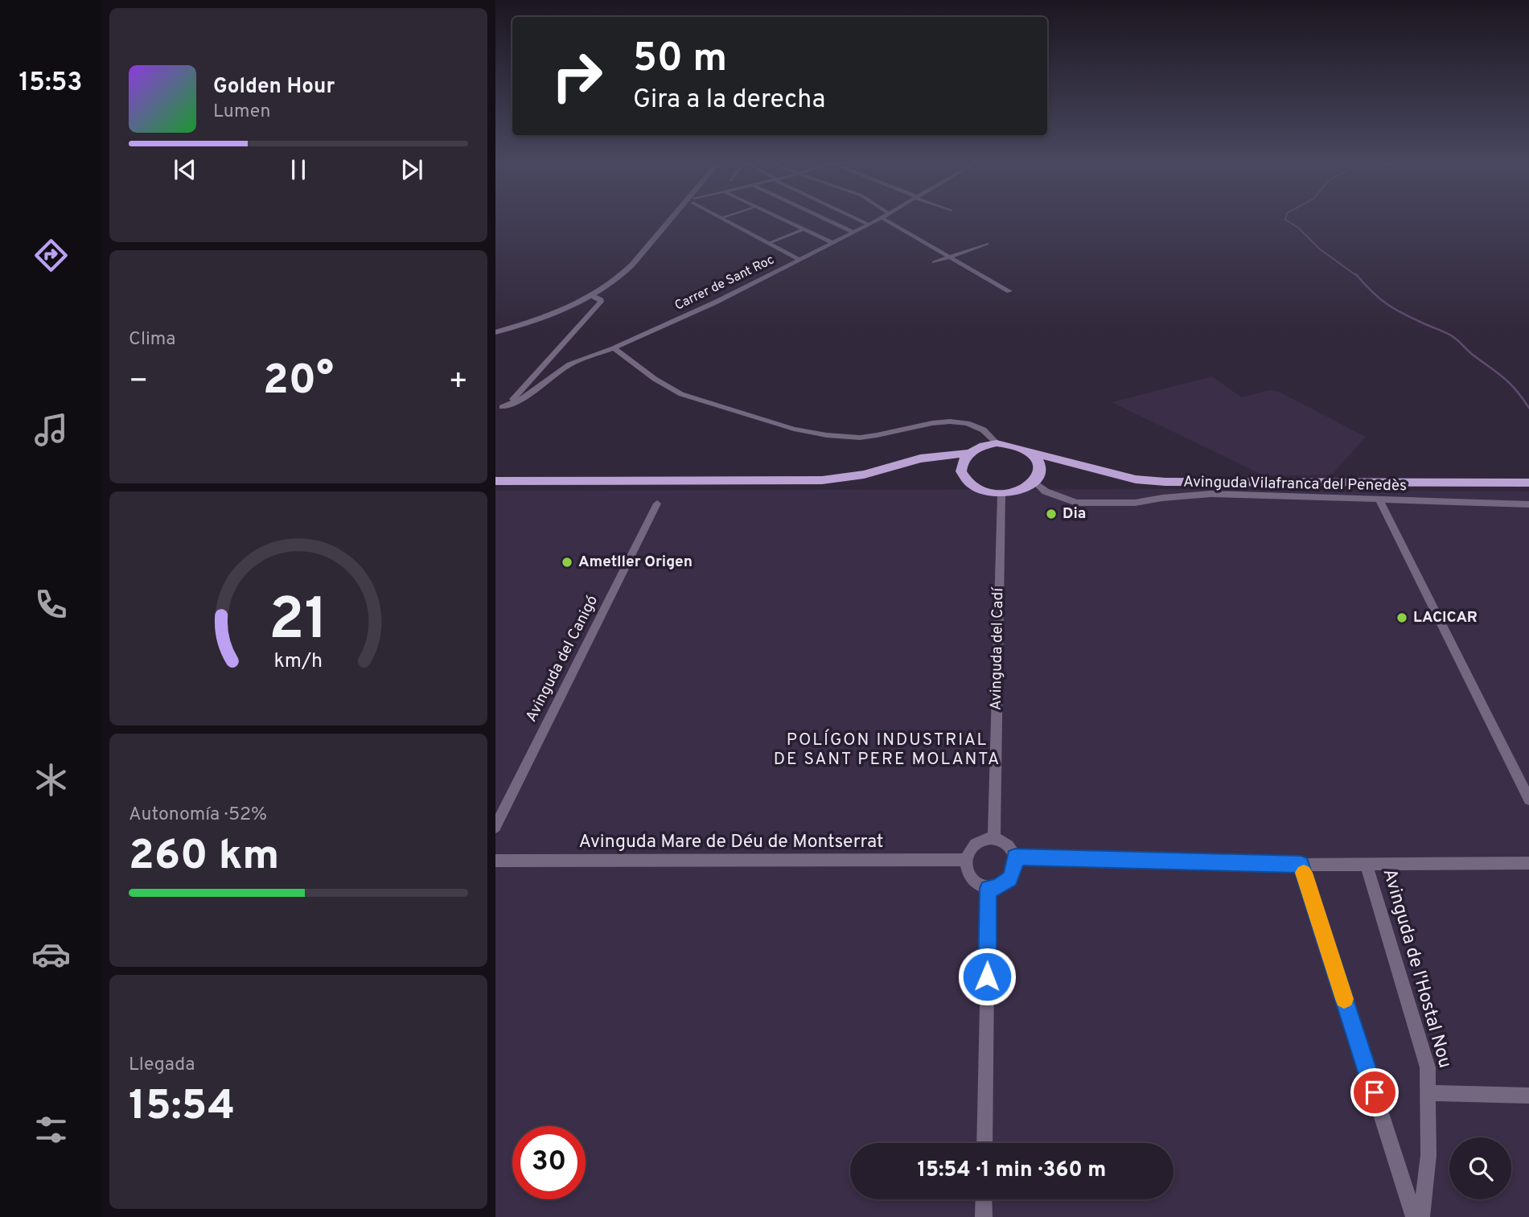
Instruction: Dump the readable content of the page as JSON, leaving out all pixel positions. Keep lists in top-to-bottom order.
{
  "streets": {
    "street": [
      "Carrer de Sant Roc",
      "Avinguda Vilafranca del Penedès",
      "Avinguda del Cadí",
      "Avinguda del Canigó",
      "Avinguda Mare de Déu de Montserrat",
      "Avinguda de l'Hostal Nou"
    ]
  },
  "crossings": [
    ["Avinguda Vilafranca del Penedès", "Avinguda del Cadí"],
    ["Avinguda del Cadí", "Avinguda Mare de Déu de Montserrat"]
  ],
  "districts": ["POLÍGON INDUSTRIAL DE SANT PERE MOLANTA"],
  "places": ["Dia", "Ametller Origen", "LACICAR"],
  "page": {
    "tabs": "15:53",
    "turn": ["50 m", "Gira a la derecha"],
    "song": ["Golden Hour", "Lumen"],
    "tile": [
      "Clima",
      ["Autonomía · 52%", "260 km"],
      ["Llegada", "15:54"]
    ],
    "heat": ["−", "20°", "+"],
    "limit": "30",
    "trip": "15:54 · 1 min · 360 m",
    "gauge": ["21", "km/h"]
  }
}
